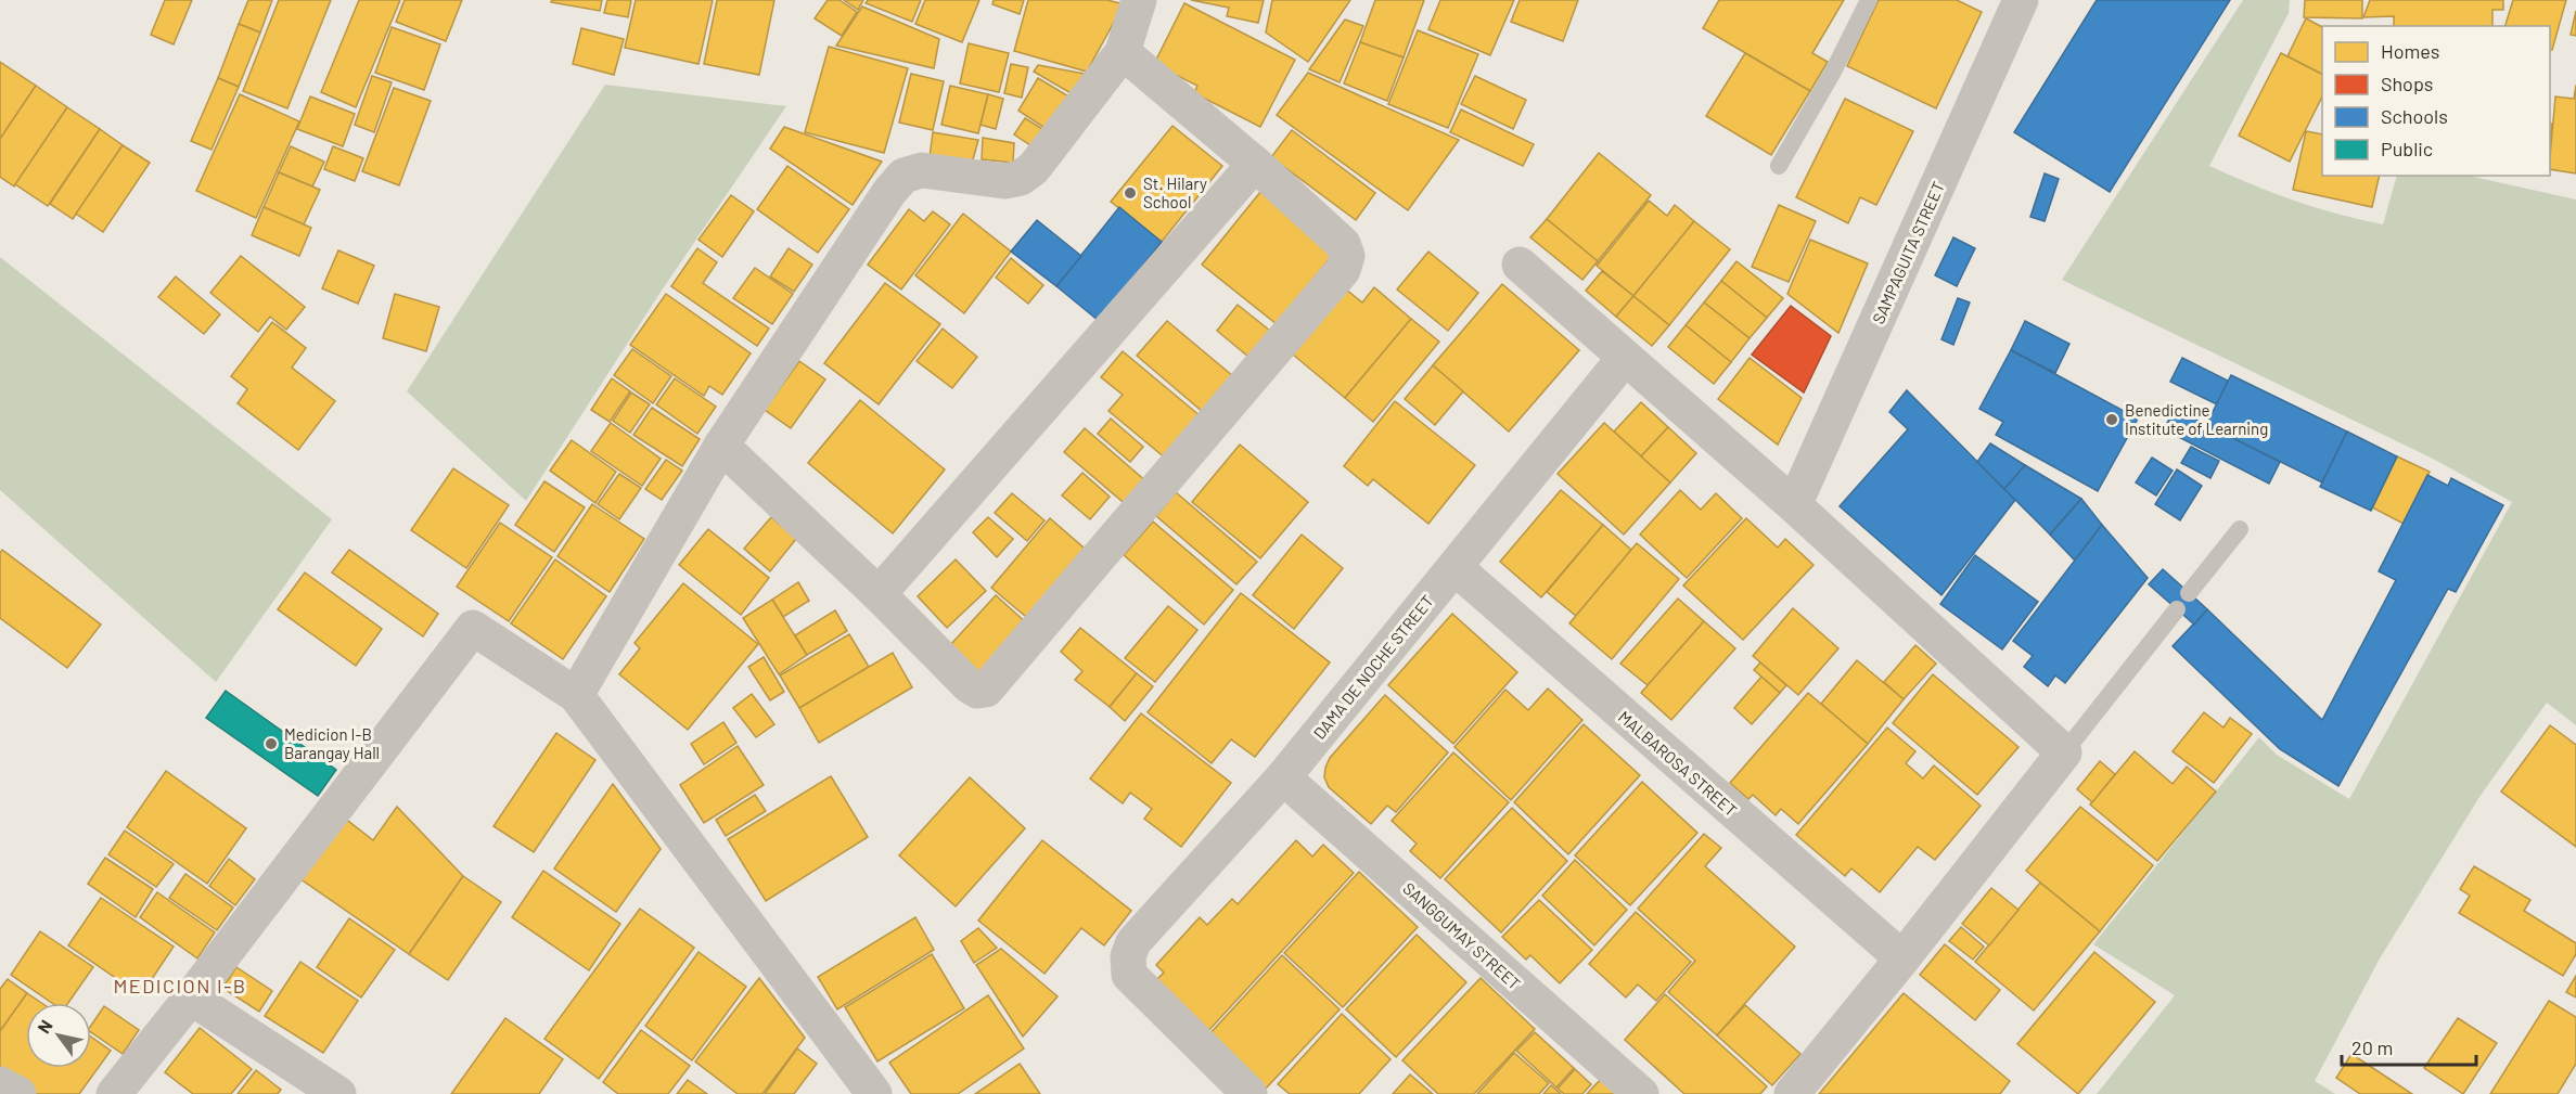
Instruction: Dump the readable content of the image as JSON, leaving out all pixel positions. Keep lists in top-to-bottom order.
{
  "streets": {
    "street": [
      "SAMPAGUITA STREET",
      "DAMA DE NOCHE STREET",
      "MALBAROSA STREET",
      "SANGGUMAY STREET"
    ]
  },
  "crossings": [
    ["DAMA DE NOCHE STREET", "MALBAROSA STREET"],
    ["DAMA DE NOCHE STREET", "SANGGUMAY STREET"]
  ],
  "districts": ["MEDICION I-B"],
  "places": ["St. Hilary School", "Benedictine Institute of Learning", "Medicion I-B Barangay Hall"],
  "legend": [
    "Homes",
    "Shops",
    "Schools",
    "Public"
  ],
  "scale_bar": "20 m",
  "north": "top left"
}
